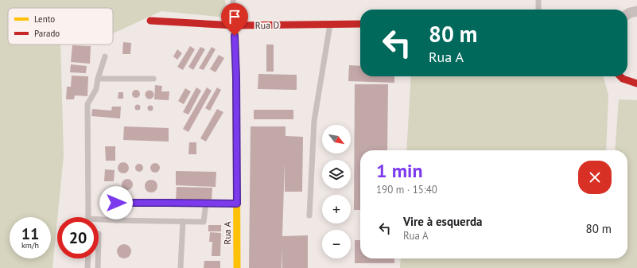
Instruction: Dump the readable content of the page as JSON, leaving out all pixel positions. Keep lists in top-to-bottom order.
{
  "streets": {
    "street": ["Rua D", "Rua A"]
  },
  "crossings": [
    ["Rua D", "Rua A"]
  ],
  "legend": ["Lento", "Parado"],
  "north": "bottom right",
  "page": {
    "turn": ["80 m", "Rua A"],
    "map_buttons": ["+", "−"],
    "heading": ["1 min", "190 m · 15:40"],
    "list": [
      {
        "name": "Vire à esquerda",
        "note": "Rua A",
        "value": "80 m"
      }
    ],
    "speed": "11 km/h",
    "limit": "20"
  }
}
